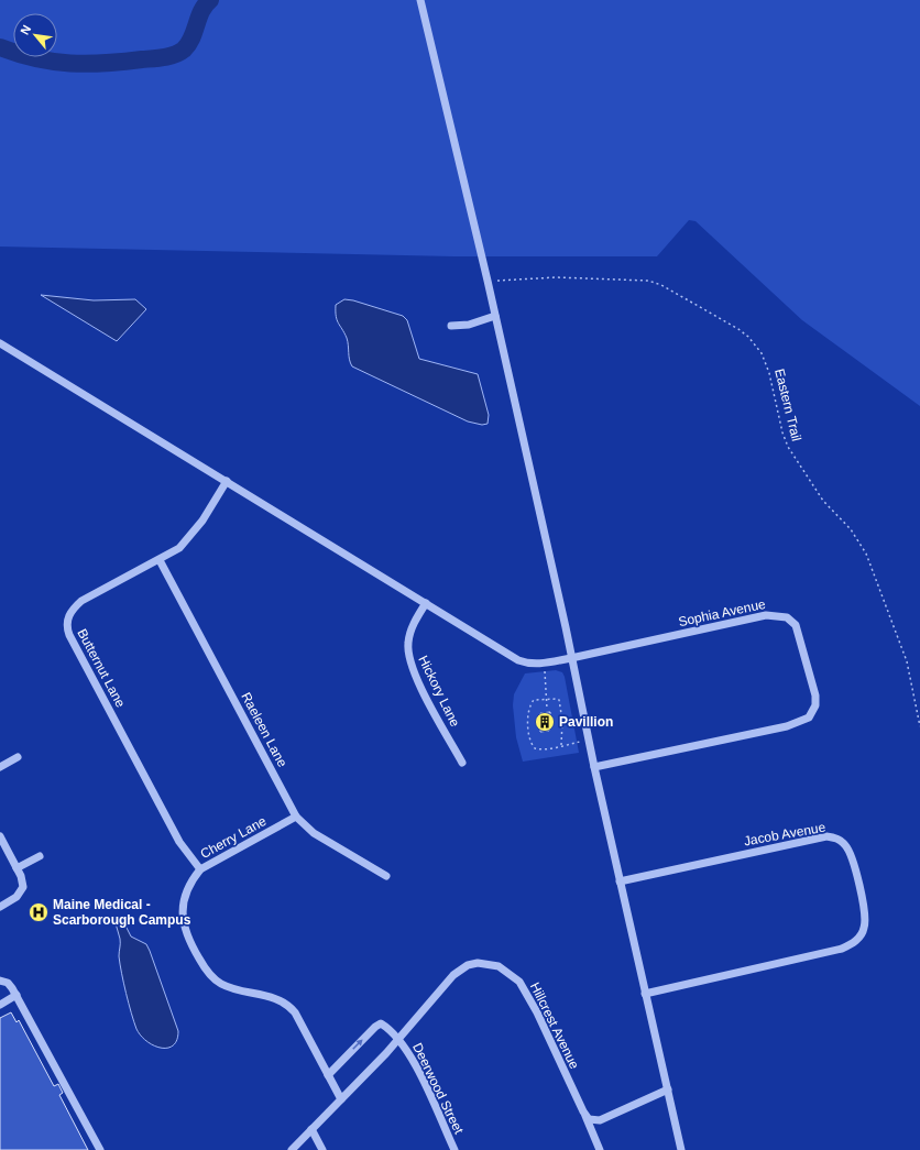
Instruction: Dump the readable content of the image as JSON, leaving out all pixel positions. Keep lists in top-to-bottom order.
{
  "streets": {
    "street": [
      "Sophia Avenue",
      "Butternut Lane",
      "Hickory Lane",
      "Raeleen Lane",
      "Jacob Avenue",
      "Cherry Lane",
      "Hillcrest Avenue",
      "Deerwood Street"
    ],
    "path": ["Eastern Trail"]
  },
  "crossings": [
    ["Sophia Avenue", "Butternut Lane"],
    ["Sophia Avenue", "Hickory Lane"],
    ["Butternut Lane", "Raeleen Lane"],
    ["Butternut Lane", "Cherry Lane"],
    ["Raeleen Lane", "Cherry Lane"],
    ["Cherry Lane", "Hillcrest Avenue"],
    ["Cherry Lane", "Deerwood Street"],
    ["Hillcrest Avenue", "Deerwood Street"]
  ],
  "one_way": ["Deerwood Street"],
  "places": {
    "building": ["Pavillion"],
    "hospital": ["Maine Medical - Scarborough Campus"]
  },
  "north": "top left"
}
